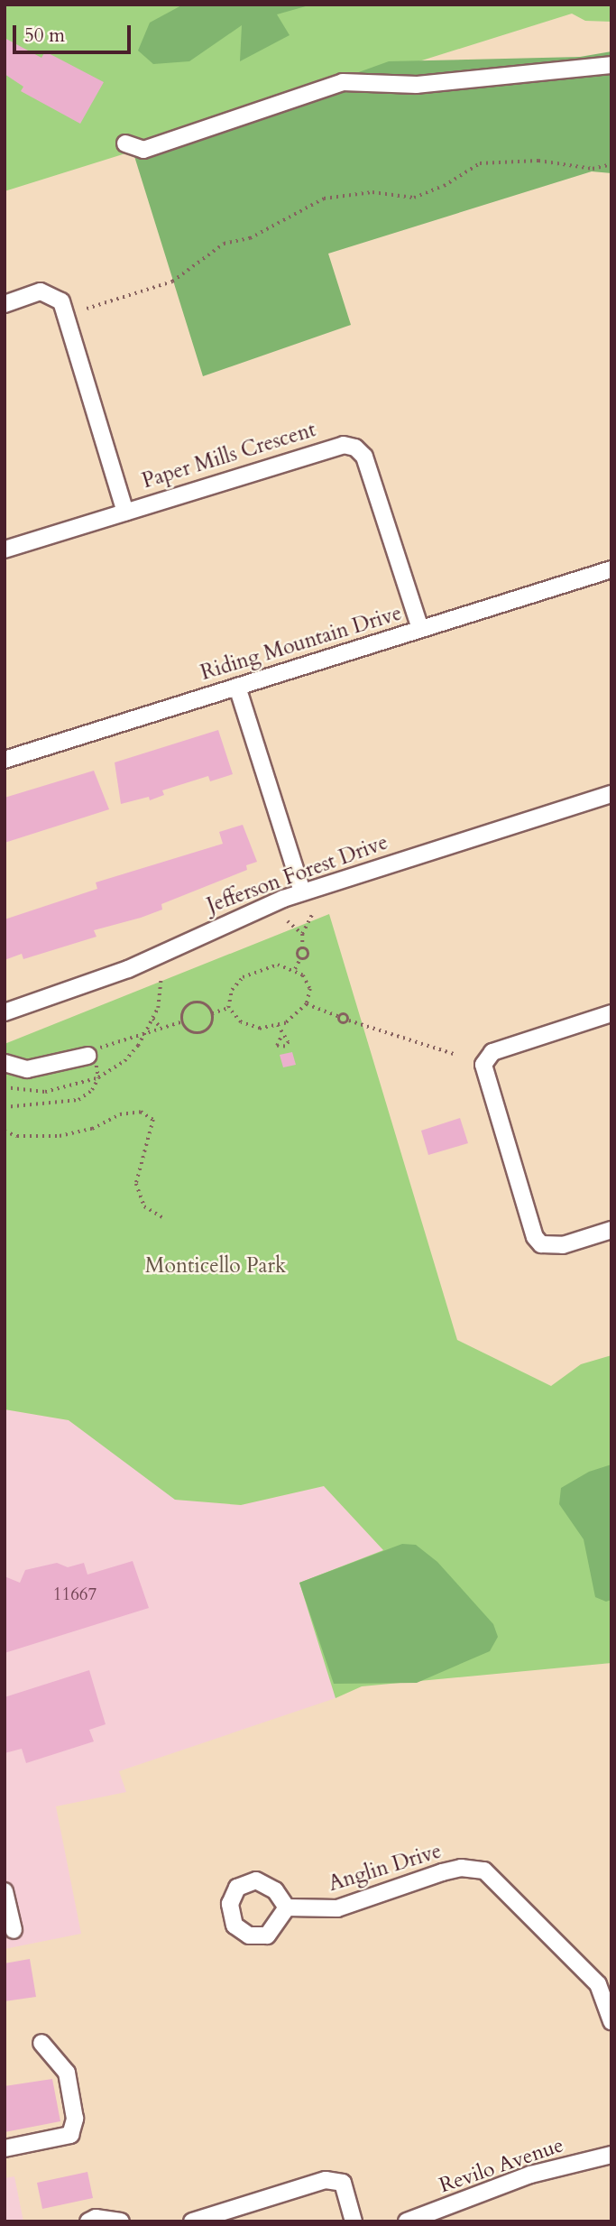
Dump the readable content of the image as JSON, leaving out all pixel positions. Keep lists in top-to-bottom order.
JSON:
{
  "streets": {
    "street": [
      "Paper Mills Crescent",
      "Riding Mountain Drive",
      "Jefferson Forest Drive",
      "Anglin Drive",
      "Revilo Avenue"
    ]
  },
  "crossings": [
    ["Paper Mills Crescent", "Riding Mountain Drive"]
  ],
  "parks": ["Monticello Park"],
  "house_numbers": ["11667"],
  "scale_bar": "50 m"
}
